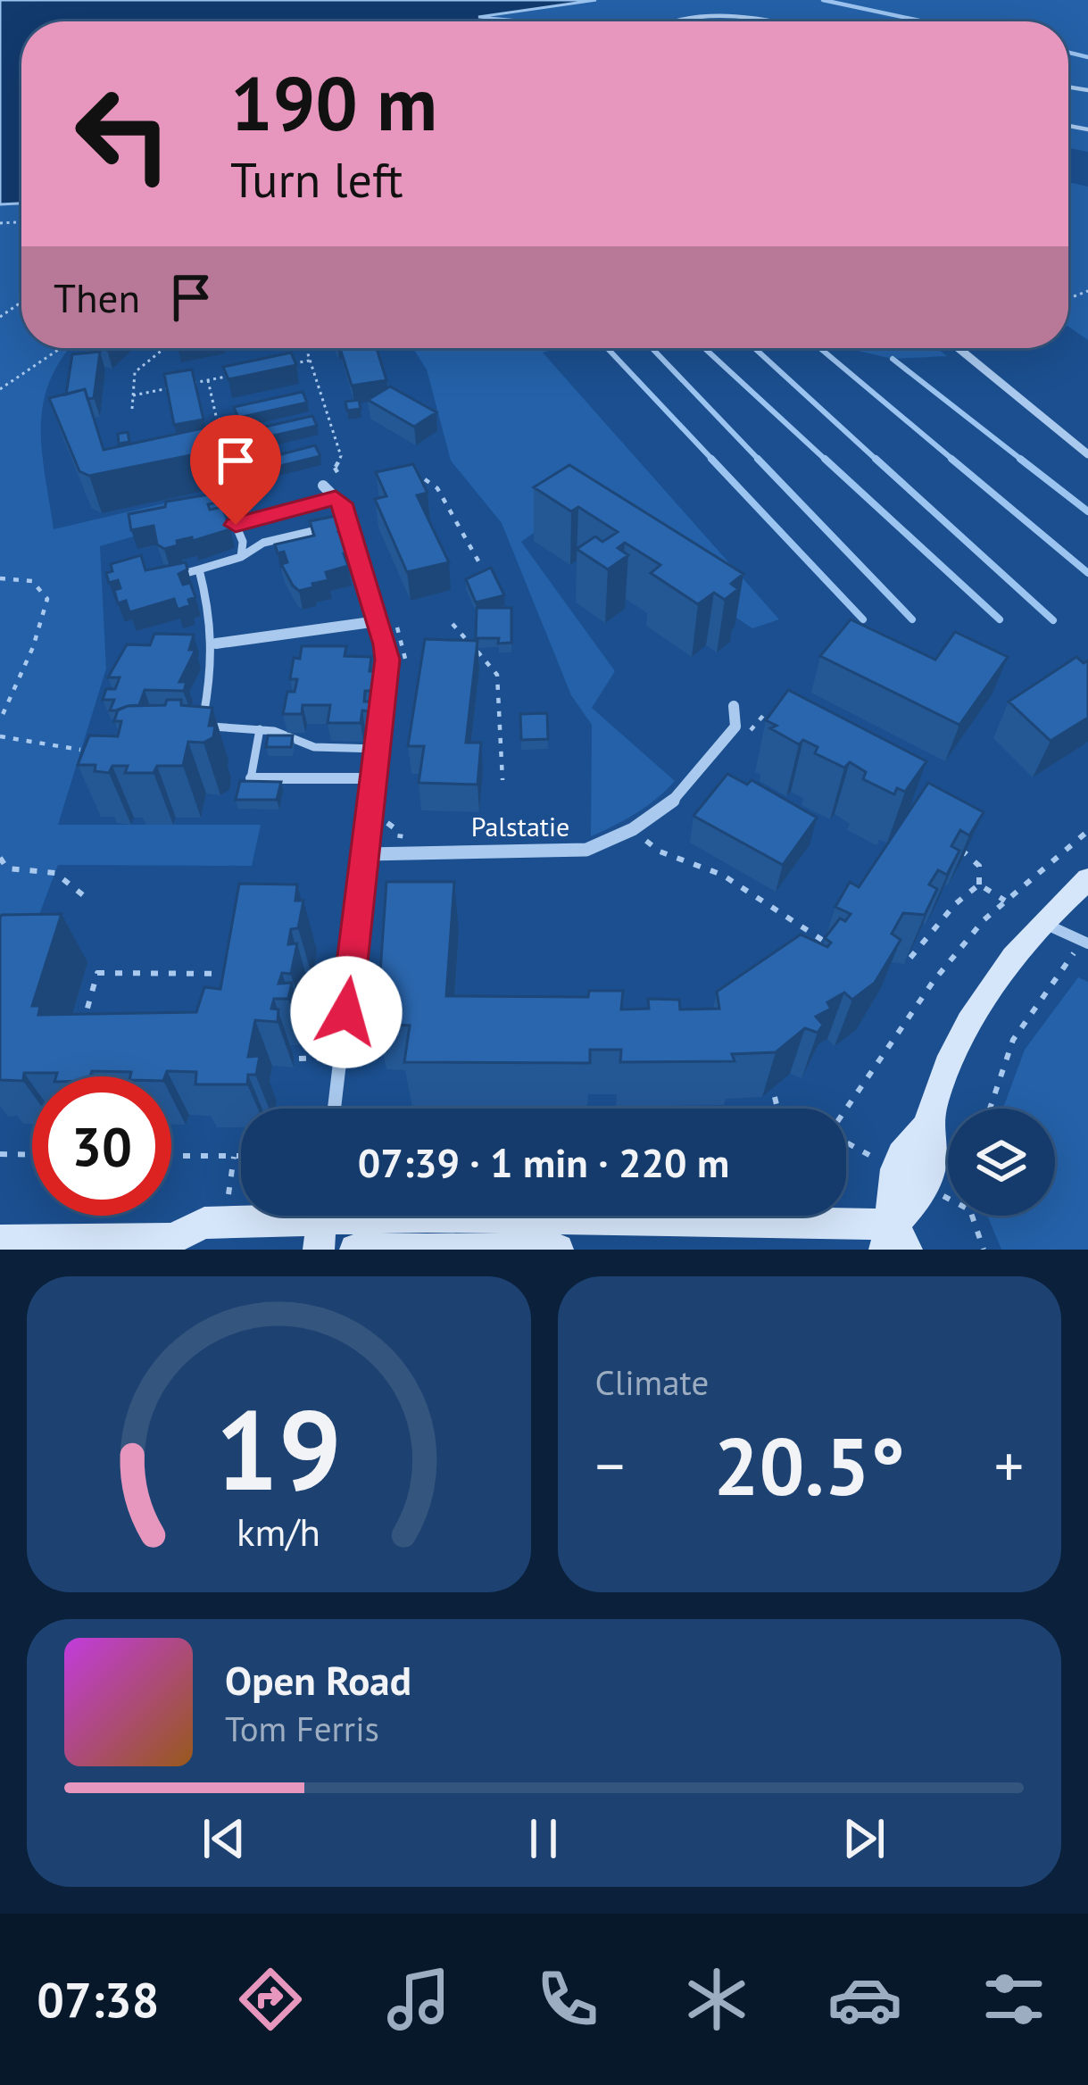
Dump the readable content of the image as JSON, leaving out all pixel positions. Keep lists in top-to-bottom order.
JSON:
{
  "streets": {
    "street": ["Palstatie"]
  },
  "page": {
    "turn": ["190 m", "Turn left"],
    "then": "Then",
    "limit": "30",
    "trip": "07:39 · 1 min · 220 m",
    "tile": "Climate",
    "heat": ["−", "20.5°", "+"],
    "song": ["Open Road", "Tom Ferris"],
    "tabs": "07:38",
    "gauge": ["19", "km/h"]
  }
}
